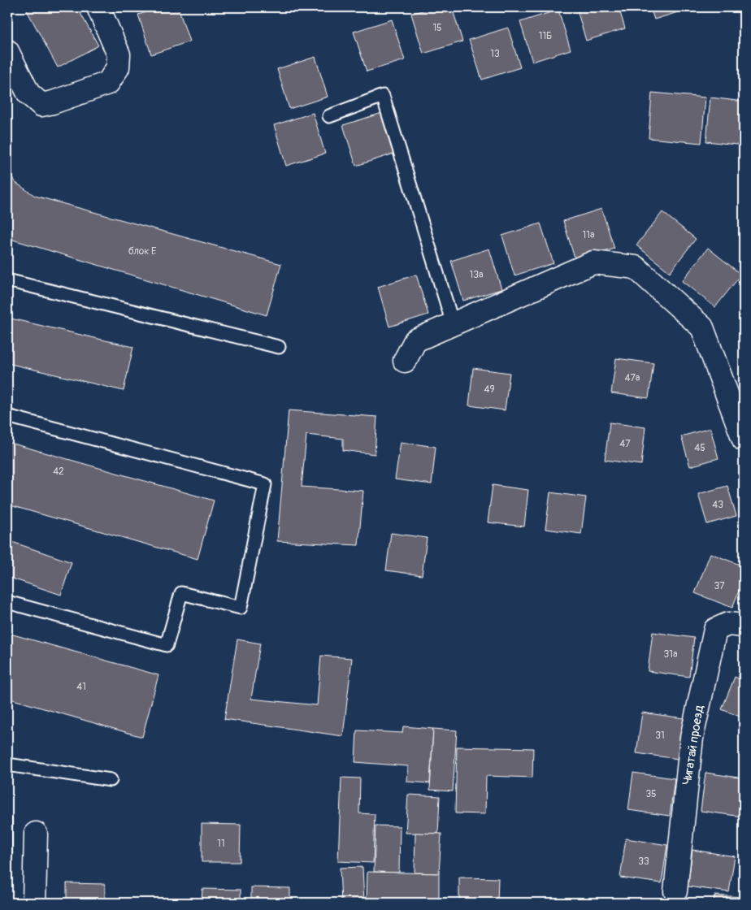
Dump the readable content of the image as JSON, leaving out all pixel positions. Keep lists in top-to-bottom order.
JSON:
{
  "streets": {
    "street": ["Чигатай проезд"]
  },
  "house_numbers": [
    "15",
    "11Б",
    "13",
    "11a",
    "блок Е",
    "13a",
    "47a",
    "49",
    "47",
    "45",
    "42",
    "43",
    "37",
    "31a",
    "41",
    "31",
    "35",
    "11",
    "33"
  ]
}
